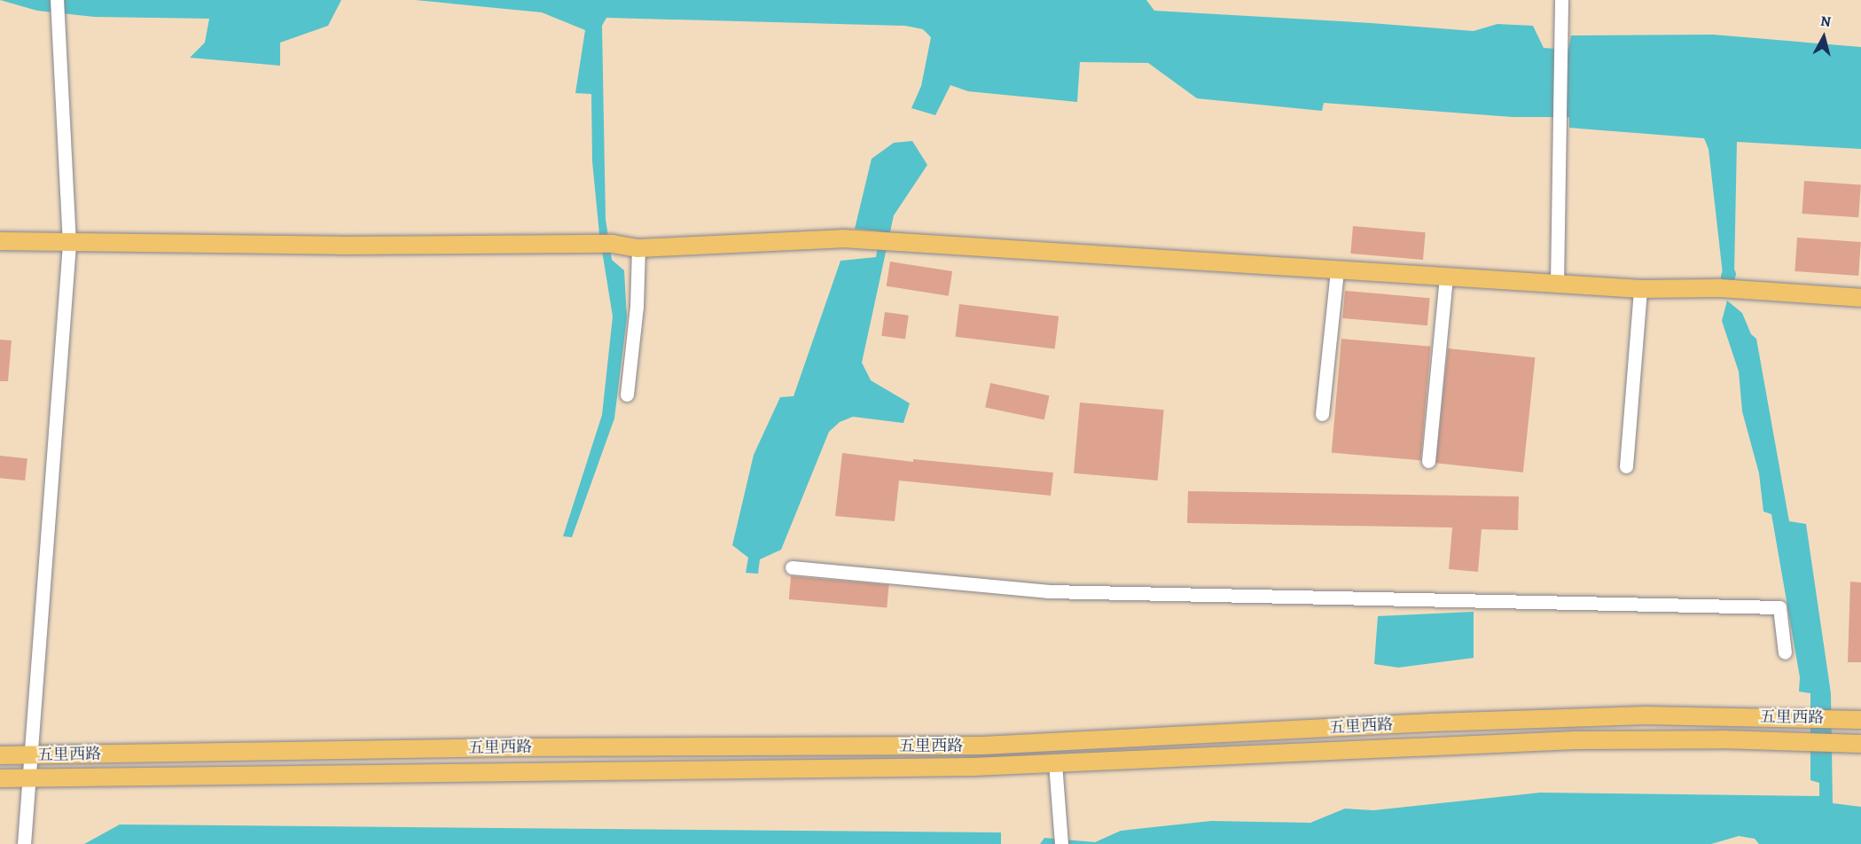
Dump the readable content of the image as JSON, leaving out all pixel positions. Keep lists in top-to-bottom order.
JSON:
{
  "streets": {
    "main road": ["五里西路"]
  },
  "north": "top"
}
